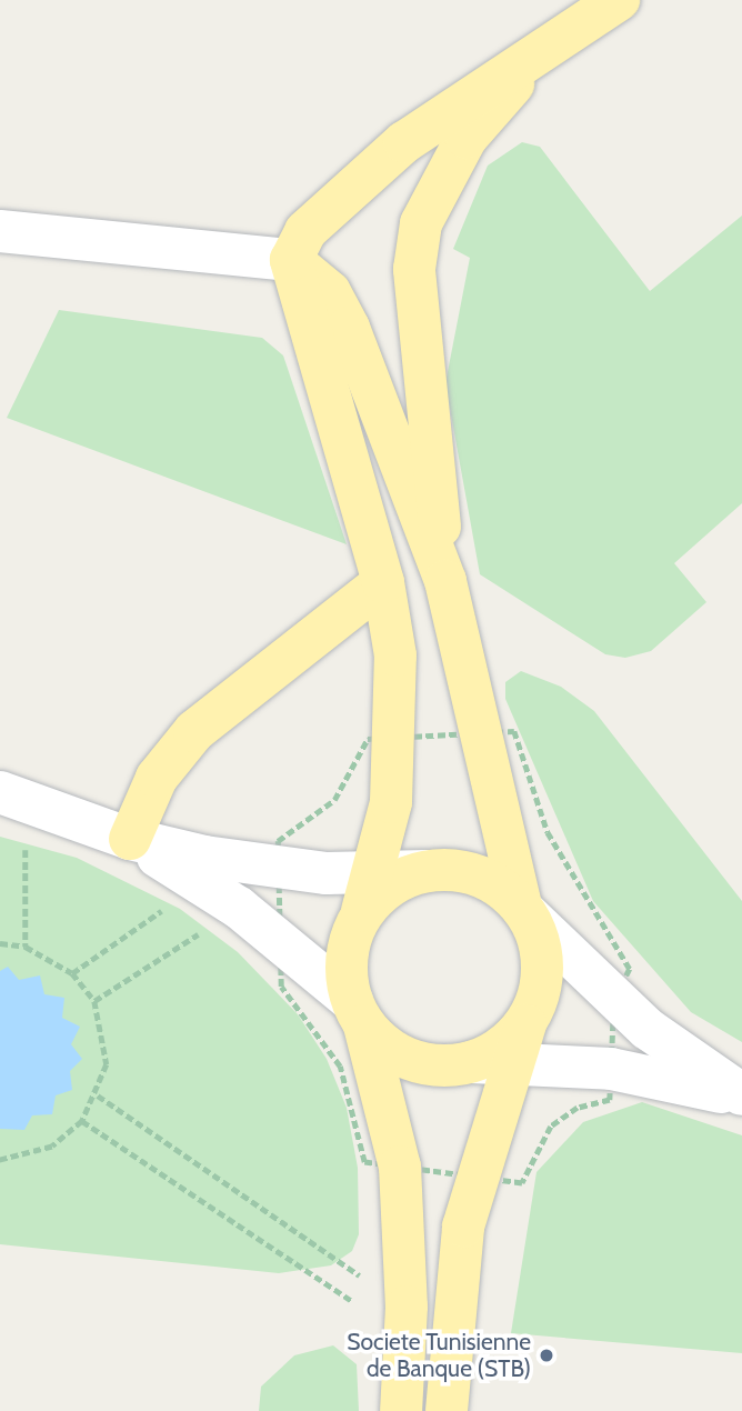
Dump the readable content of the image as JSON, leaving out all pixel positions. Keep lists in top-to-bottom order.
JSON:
{
  "places": ["Societe Tunisienne de Banque (STB)"]
}
